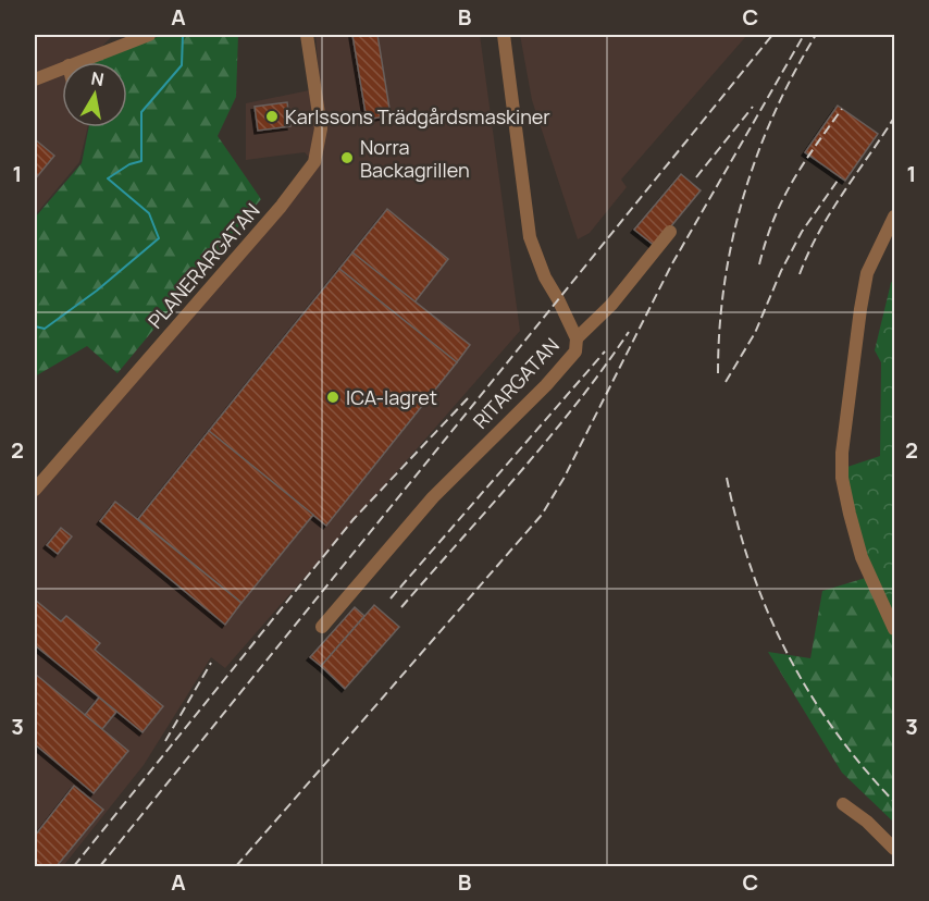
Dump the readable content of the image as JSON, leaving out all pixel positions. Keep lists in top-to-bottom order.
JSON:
{
  "streets": {
    "street": ["PLANERARGATAN", "RITARGATAN"]
  },
  "places": ["Karlssons Trädgårdsmaskiner", "Norra Backagrillen", "ICA-lagret"],
  "north": "top",
  "grid": {
    "columns": ["A", "B", "C"],
    "rows": ["1", "2", "3"]
  }
}
